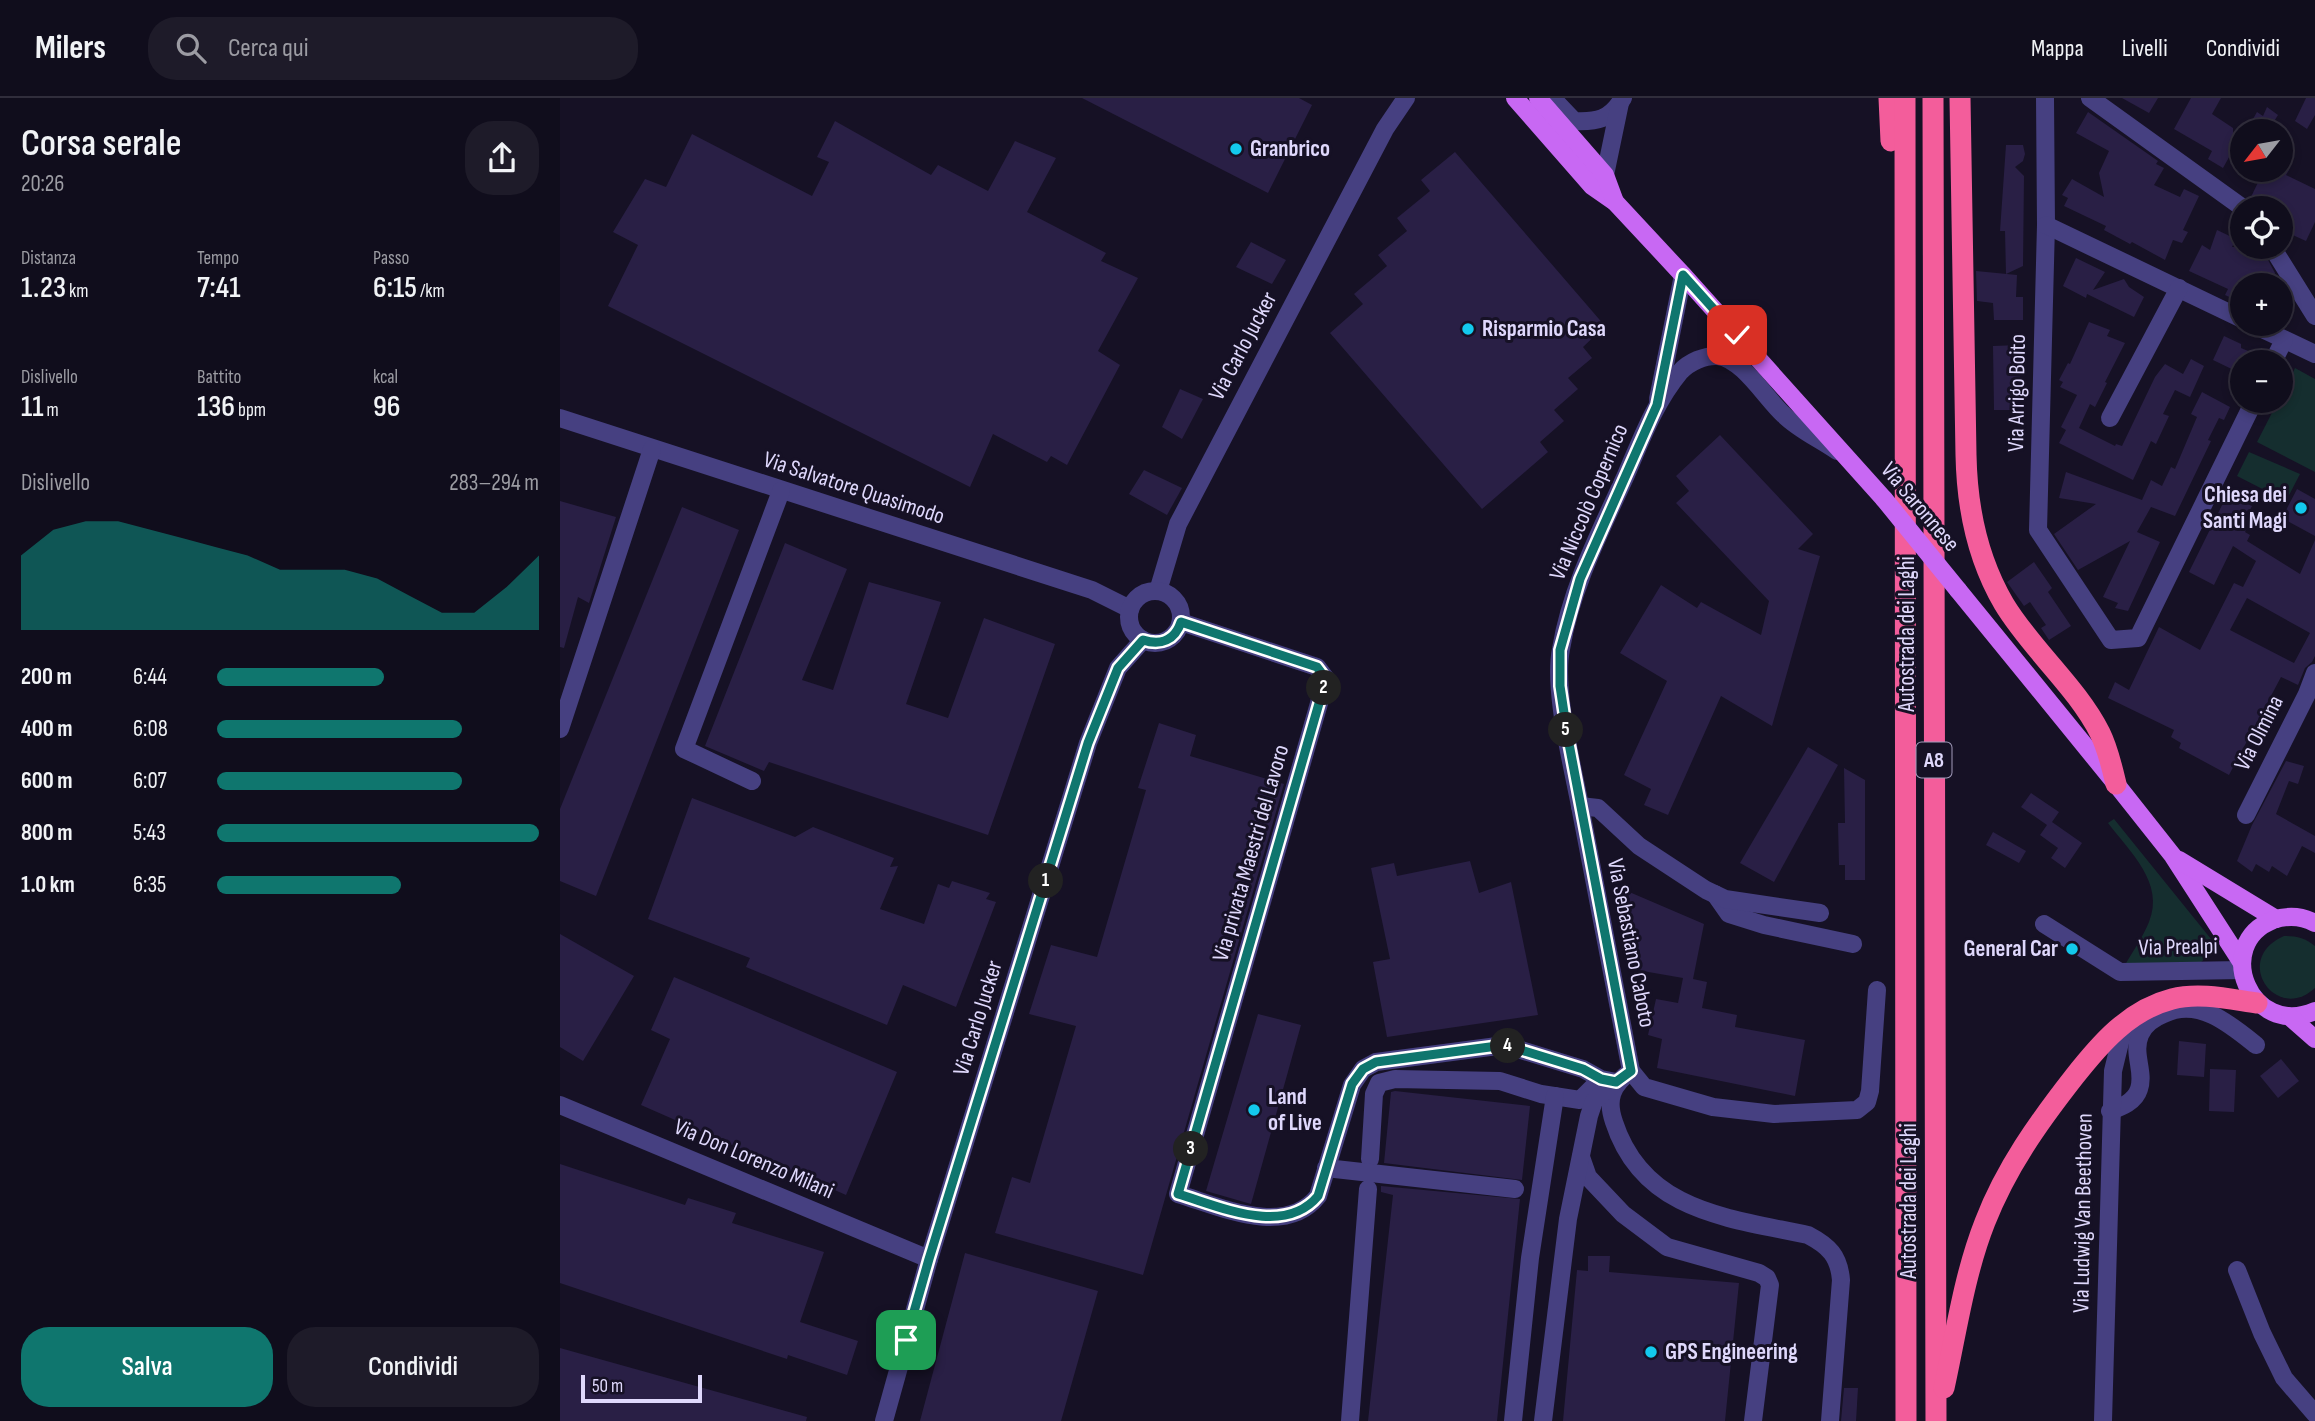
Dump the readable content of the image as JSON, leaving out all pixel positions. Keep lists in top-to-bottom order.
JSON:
{
  "streets": {
    "highway": ["Autostrada dei Laghi", "A8"],
    "main road": ["Via Saronnese"],
    "street": [
      "Via Carlo Jucker",
      "Via Arrigo Boito",
      "Via Salvatore Quasimodo",
      "Via Niccolò Copernico",
      "Via Olmina",
      "Via privata Maestri del Lavoro",
      "Via Sebastiano Caboto",
      "Via Prealpi",
      "Via Don Lorenzo Milani",
      "Via Ludwig Van Beethoven"
    ]
  },
  "crossings": [
    ["Via Carlo Jucker", "Via Salvatore Quasimodo"],
    ["Via Carlo Jucker", "Via privata Maestri del Lavoro"],
    ["Via Carlo Jucker", "Via Don Lorenzo Milani"],
    ["Via Salvatore Quasimodo", "Via privata Maestri del Lavoro"],
    ["Via Niccolò Copernico", "Via Saronnese"],
    ["Via Niccolò Copernico", "Via Sebastiano Caboto"],
    ["Via Saronnese", "Via Prealpi"]
  ],
  "places": [
    "Granbrico",
    "Risparmio Casa",
    "Chiesa dei Santi Magi",
    "General Car",
    "Land of Live",
    "GPS Engineering"
  ],
  "scale_bar": "50 m",
  "north": "bottom left",
  "page": {
    "header": "Milers",
    "search": "Cerca qui",
    "nav": ["Mappa", "Livelli", "Condividi"],
    "heading": ["Corsa serale", "20:26"],
    "map_buttons": ["+", "−"],
    "stats": [
      ["Distanza", "1.23 km"],
      ["Tempo", "7:41"],
      ["Passo", "6:15 /km"],
      ["Dislivello", "11 m"],
      ["Battito", "136 bpm"],
      ["kcal", "96"]
    ],
    "chart": ["Dislivello", "283–294 m"],
    "list": [
      {
        "name": "200 m",
        "note": "6:44"
      },
      {
        "name": "400 m",
        "note": "6:08"
      },
      {
        "name": "600 m",
        "note": "6:07"
      },
      {
        "name": "800 m",
        "note": "5:43"
      },
      {
        "name": "1.0 km",
        "note": "6:35"
      }
    ],
    "pins": [
      "2",
      "5",
      "1",
      "4",
      "3"
    ],
    "buttons": ["Salva", "Condividi"],
    "scale": "50 m"
  }
}
